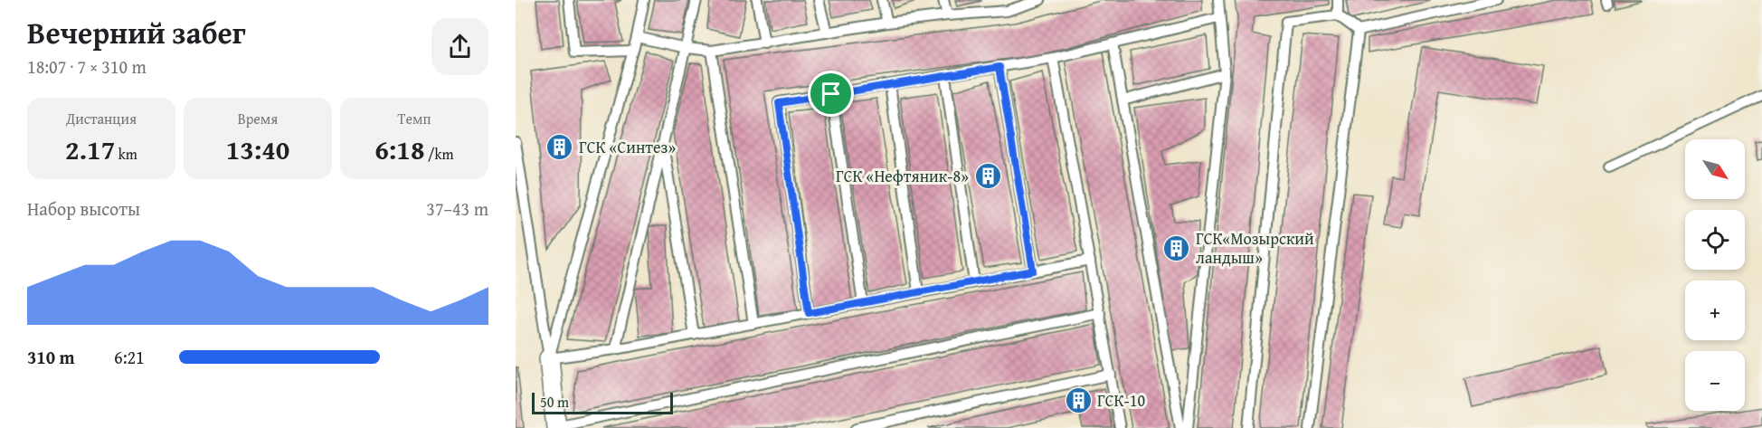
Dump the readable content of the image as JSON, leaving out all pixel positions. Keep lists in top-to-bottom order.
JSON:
{
  "places": {
    "building": [
      "ГСК «Синтез»",
      "ГСК «Нефтяник-8»",
      "ГСК«Мозырский ландыш»",
      "ГСК-10"
    ]
  },
  "scale_bar": "50 m",
  "north": "bottom right",
  "page": {
    "heading": ["Вечерний забег", "18:07 · 7 × 310 m"],
    "stats": [
      ["Дистанция", "2.17 km"],
      ["Время", "13:40"],
      ["Темп", "6:18 /km"]
    ],
    "map_buttons": ["+", "−"],
    "chart": ["Набор высоты", "37–43 m"],
    "list": [
      {
        "name": "310 m",
        "note": "6:21"
      }
    ],
    "scale": "50 m"
  }
}
